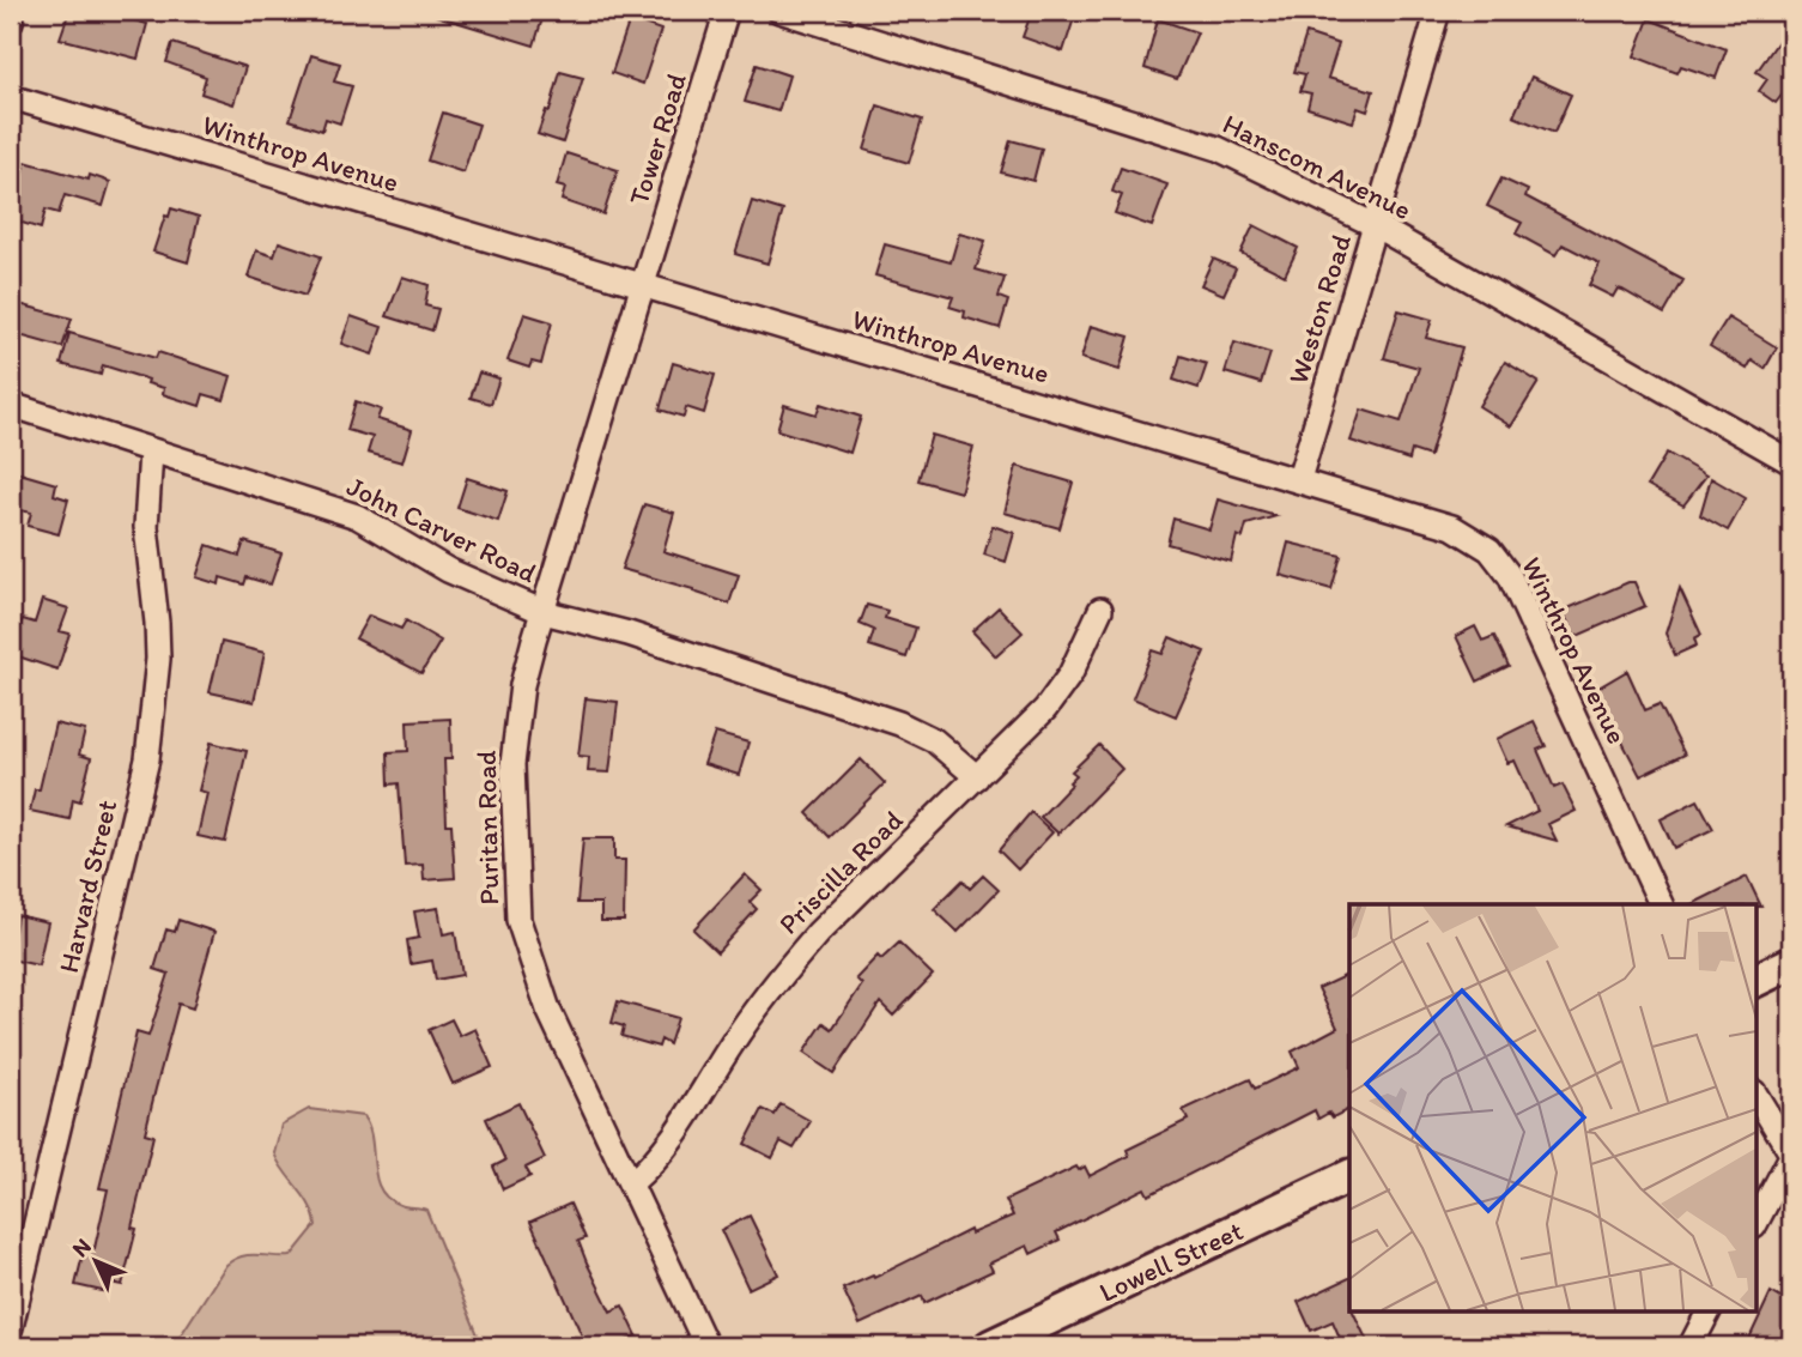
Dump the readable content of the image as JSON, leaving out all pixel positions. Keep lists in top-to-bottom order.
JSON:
{
  "streets": {
    "main road": ["Lowell Street"],
    "street": [
      "Tower Road",
      "Winthrop Avenue",
      "Hanscom Avenue",
      "Weston Road",
      "John Carver Road",
      "Puritan Road",
      "Priscilla Road",
      "Harvard Street"
    ]
  },
  "crossings": [
    ["Tower Road", "Winthrop Avenue"],
    ["Tower Road", "Puritan Road"],
    ["Winthrop Avenue", "Weston Road"],
    ["Winthrop Avenue", "Puritan Road"],
    ["Hanscom Avenue", "Weston Road"],
    ["John Carver Road", "Puritan Road"],
    ["John Carver Road", "Priscilla Road"],
    ["John Carver Road", "Harvard Street"],
    ["Puritan Road", "Priscilla Road"]
  ],
  "north": "top left"
}
